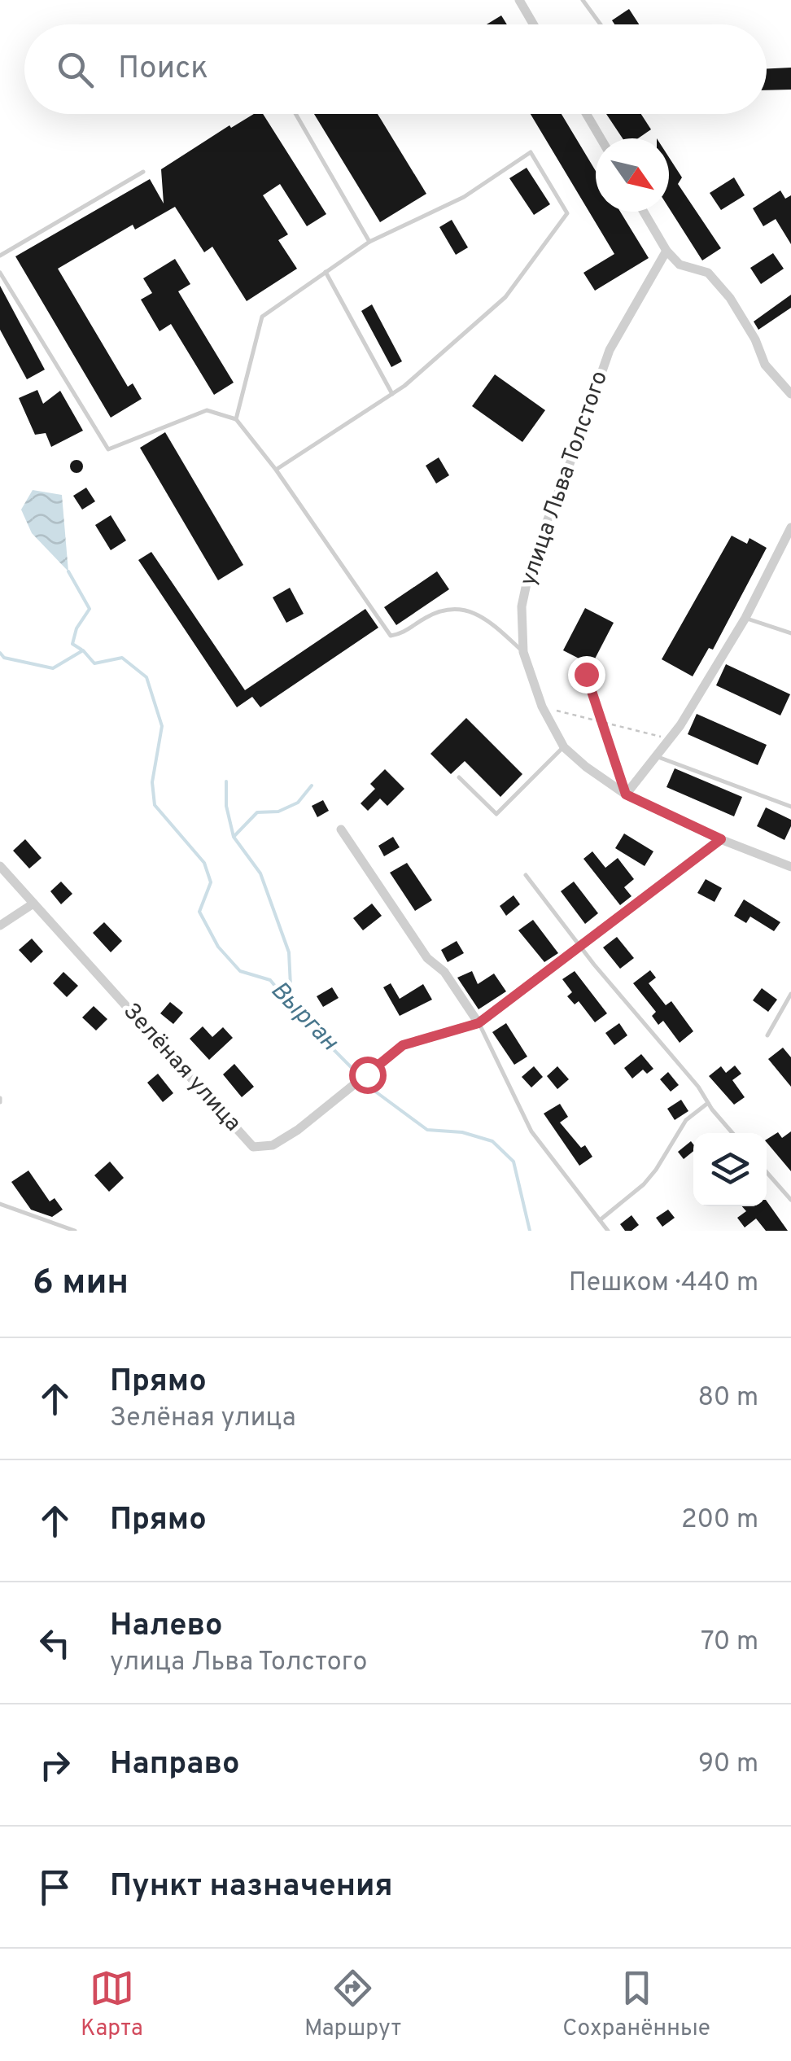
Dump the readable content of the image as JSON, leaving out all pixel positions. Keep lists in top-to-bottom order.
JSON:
{
  "streets": {
    "street": ["улица Льва Толстого", "Зелёная улица"]
  },
  "water": ["Вырган"],
  "north": "bottom right",
  "page": {
    "search": "Поиск",
    "heading": ["6 мин", "Пешком · 440 m"],
    "list": [
      ["Прямо", "Зелёная улица", "80 m"],
      ["Прямо", "200 m"],
      ["Налево", "улица Льва Толстого", "70 m"],
      ["Направо", "90 m"],
      "Пункт назначения"
    ],
    "nav": ["Карта", "Маршрут", "Сохранённые"]
  }
}
